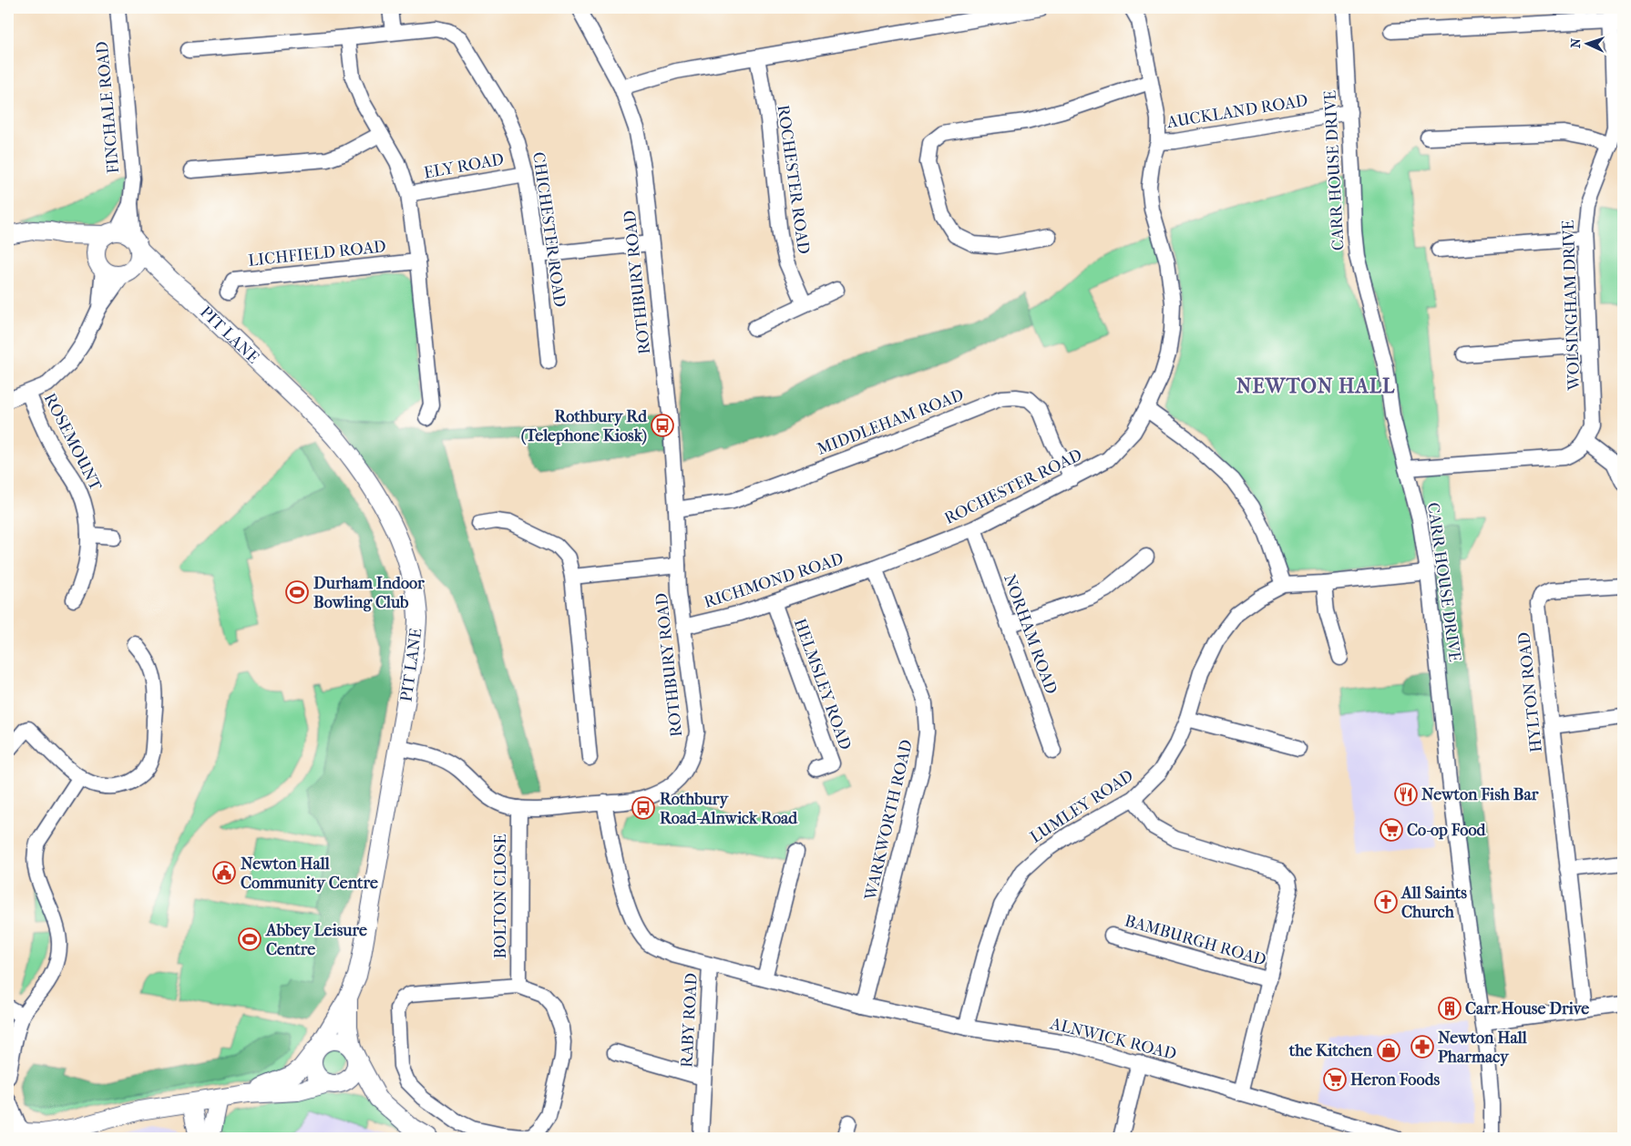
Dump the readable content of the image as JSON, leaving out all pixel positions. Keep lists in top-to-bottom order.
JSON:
{
  "streets": {
    "street": [
      "FINCHALE ROAD",
      "AUCKLAND ROAD",
      "ELY ROAD",
      "CARR HOUSE DRIVE",
      "ROCHESTER ROAD",
      "CHICHESTER ROAD",
      "LICHFIELD ROAD",
      "ROTHBURY ROAD",
      "WOLSINGHAM DRIVE",
      "PIT LANE",
      "MIDDLEHAM ROAD",
      "ROSEMOUNT",
      "RICHMOND ROAD",
      "NORHAM ROAD",
      "HELMSLEY ROAD",
      "HYLTON ROAD",
      "LUMLEY ROAD",
      "WARKWORTH ROAD",
      "BOLTON CLOSE",
      "BAMBURGH ROAD",
      "RABY ROAD",
      "ALNWICK ROAD"
    ]
  },
  "crossings": [
    ["FINCHALE ROAD", "PIT LANE"],
    ["FINCHALE ROAD", "ROSEMOUNT"],
    ["AUCKLAND ROAD", "CARR HOUSE DRIVE"],
    ["ELY ROAD", "CHICHESTER ROAD"],
    ["CARR HOUSE DRIVE", "LUMLEY ROAD"],
    ["ROCHESTER ROAD", "MIDDLEHAM ROAD"],
    ["ROCHESTER ROAD", "RICHMOND ROAD"],
    ["ROCHESTER ROAD", "NORHAM ROAD"],
    ["ROCHESTER ROAD", "WARKWORTH ROAD"],
    ["ROTHBURY ROAD", "PIT LANE"],
    ["ROTHBURY ROAD", "MIDDLEHAM ROAD"],
    ["ROTHBURY ROAD", "RICHMOND ROAD"],
    ["ROTHBURY ROAD", "BOLTON CLOSE"],
    ["ROTHBURY ROAD", "ALNWICK ROAD"],
    ["PIT LANE", "ROSEMOUNT"],
    ["RICHMOND ROAD", "HELMSLEY ROAD"],
    ["RICHMOND ROAD", "WARKWORTH ROAD"],
    ["LUMLEY ROAD", "BAMBURGH ROAD"],
    ["LUMLEY ROAD", "ALNWICK ROAD"],
    ["WARKWORTH ROAD", "ALNWICK ROAD"],
    ["BAMBURGH ROAD", "ALNWICK ROAD"],
    ["RABY ROAD", "ALNWICK ROAD"]
  ],
  "districts": ["NEWTON HALL"],
  "places": {
    "bus stop": ["Rothbury Rd (Telephone Kiosk)", "Rothbury Road-Alnwick Road"],
    "sports": ["Durham Indoor Bowling Club", "Abbey Leisure Centre"],
    "restaurant": ["Newton Fish Bar"],
    "supermarket": ["Co-op Food", "Heron Foods"],
    "public building": ["Newton Hall Community Centre"],
    "church": ["All Saints Church"],
    "building": ["Carr House Drive"],
    "pharmacy": ["Newton Hall Pharmacy"],
    "shop": ["the Kitchen"]
  },
  "north": "left"
}
